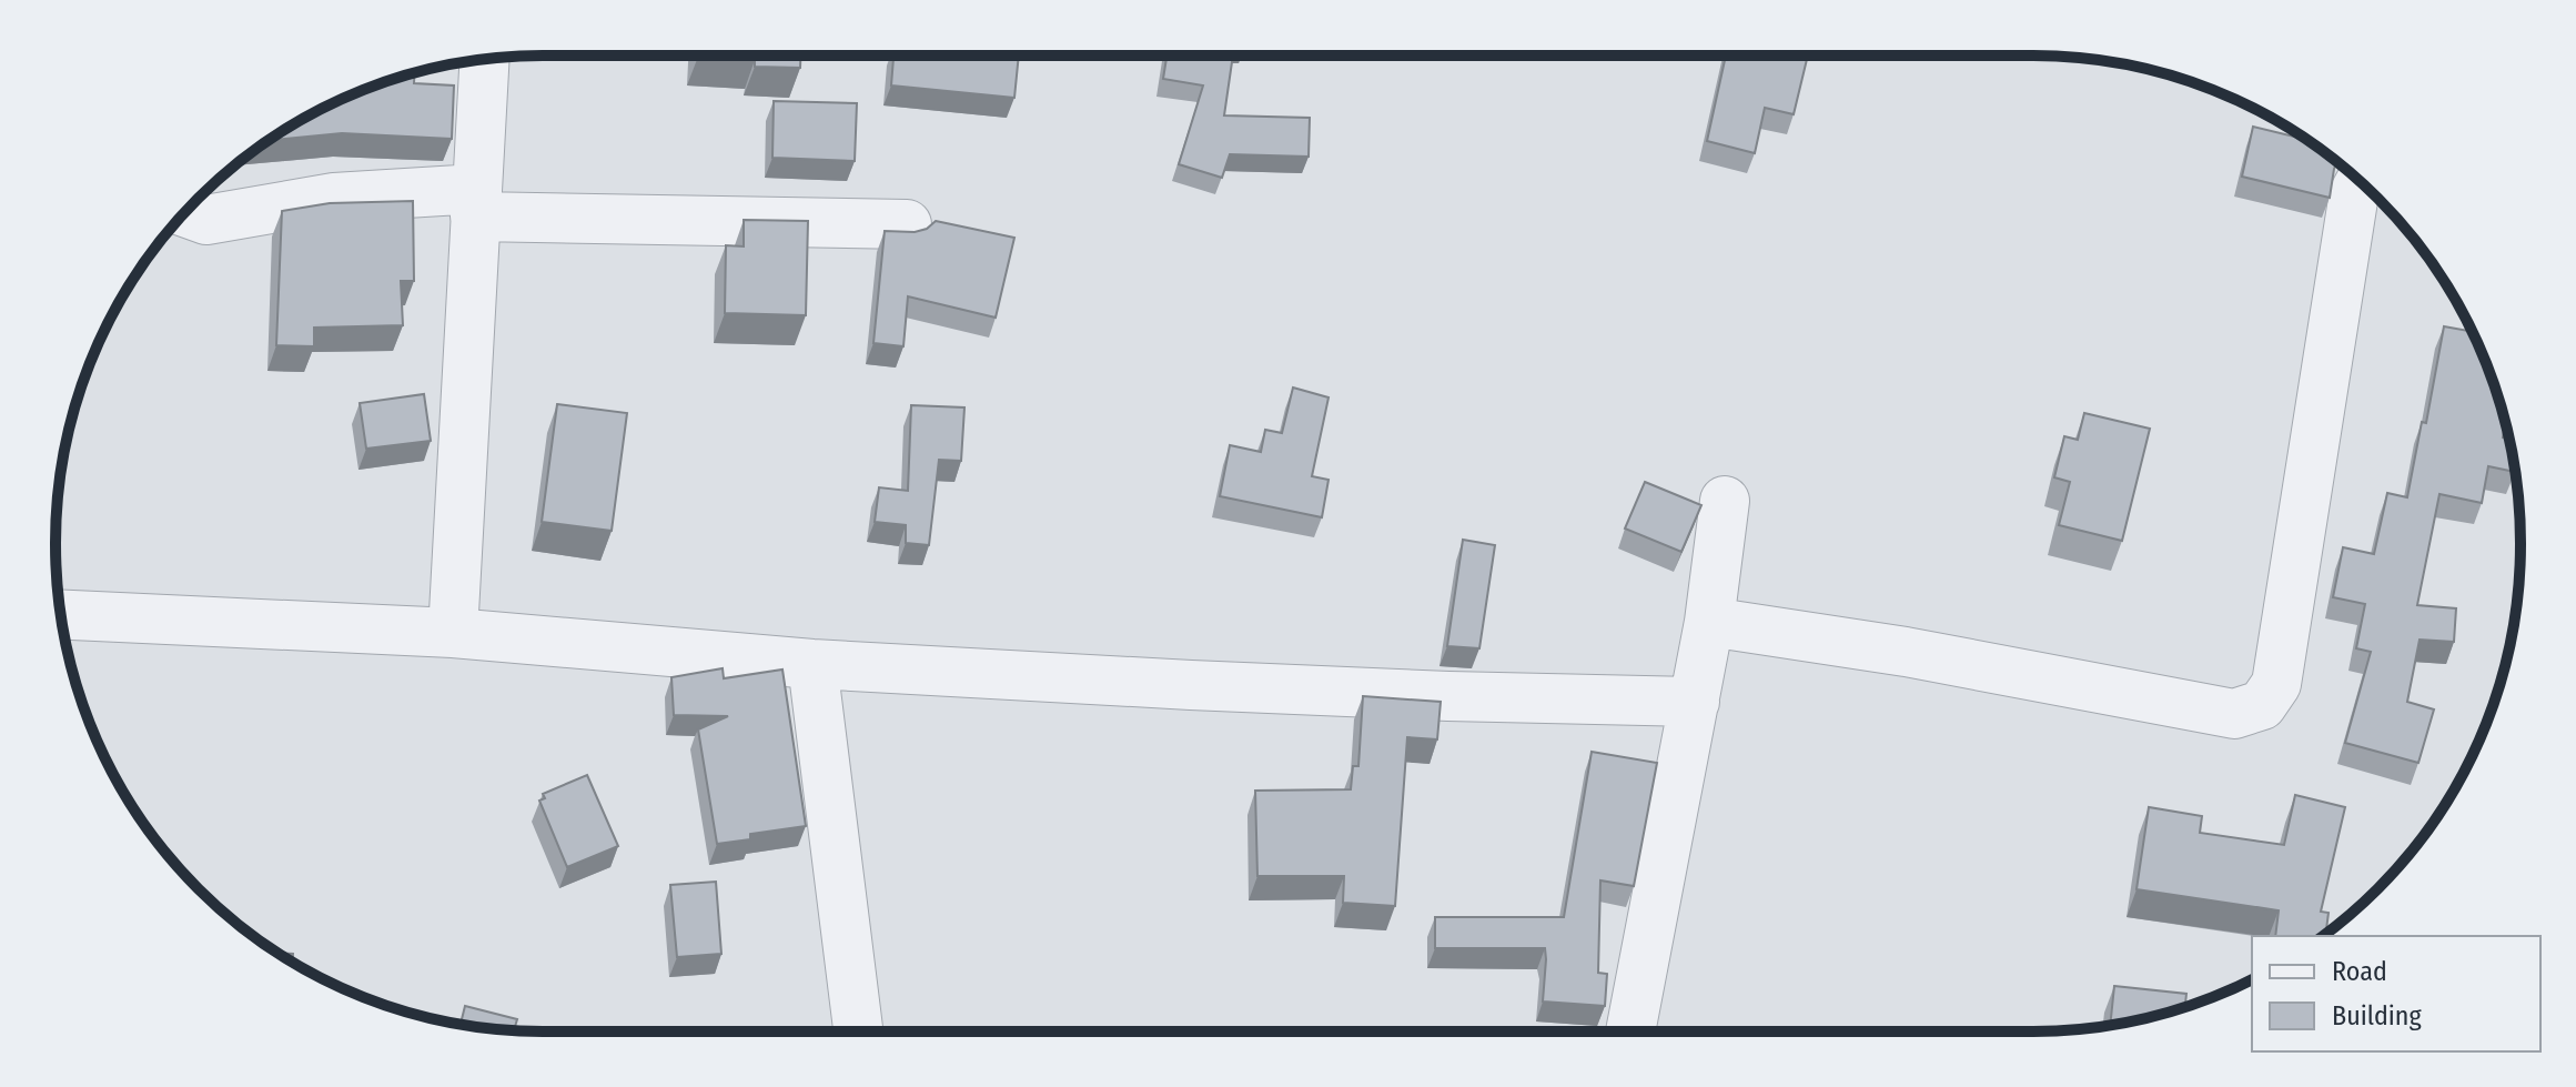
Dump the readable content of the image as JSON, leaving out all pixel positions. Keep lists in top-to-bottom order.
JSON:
{
  "legend": ["Road", "Building"]
}
